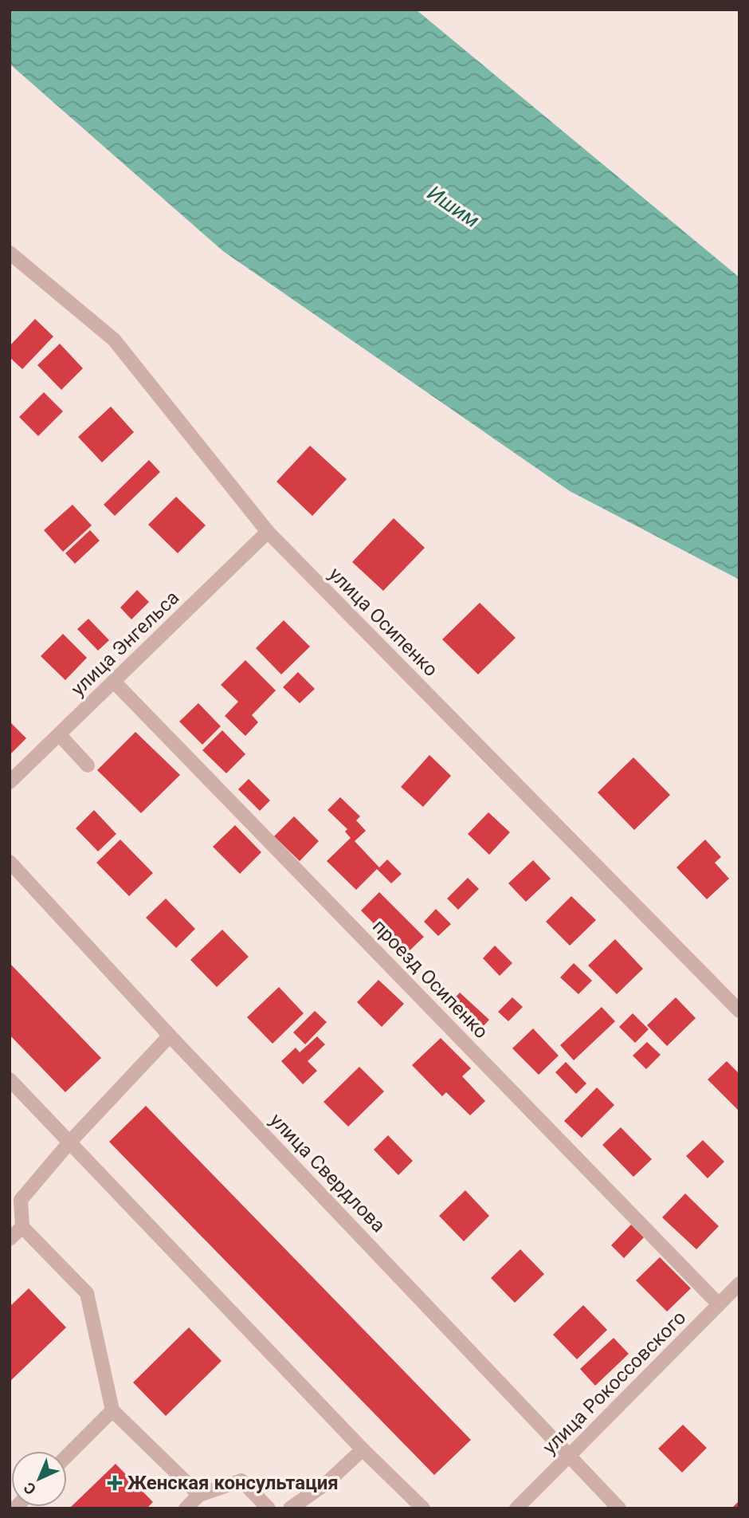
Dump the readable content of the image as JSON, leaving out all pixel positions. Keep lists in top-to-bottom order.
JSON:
{
  "streets": {
    "street": [
      "улица Осипенко",
      "улица Энгельса",
      "проезд Осипенко",
      "улица Свердлова",
      "улица Рокоссовского"
    ]
  },
  "crossings": [
    ["улица Осипенко", "улица Энгельса"],
    ["улица Энгельса", "проезд Осипенко"],
    ["проезд Осипенко", "улица Рокоссовского"],
    ["улица Свердлова", "улица Рокоссовского"]
  ],
  "water": ["Ишим"],
  "places": {
    "health": ["Женская консультация"]
  },
  "north": "bottom left"
}
